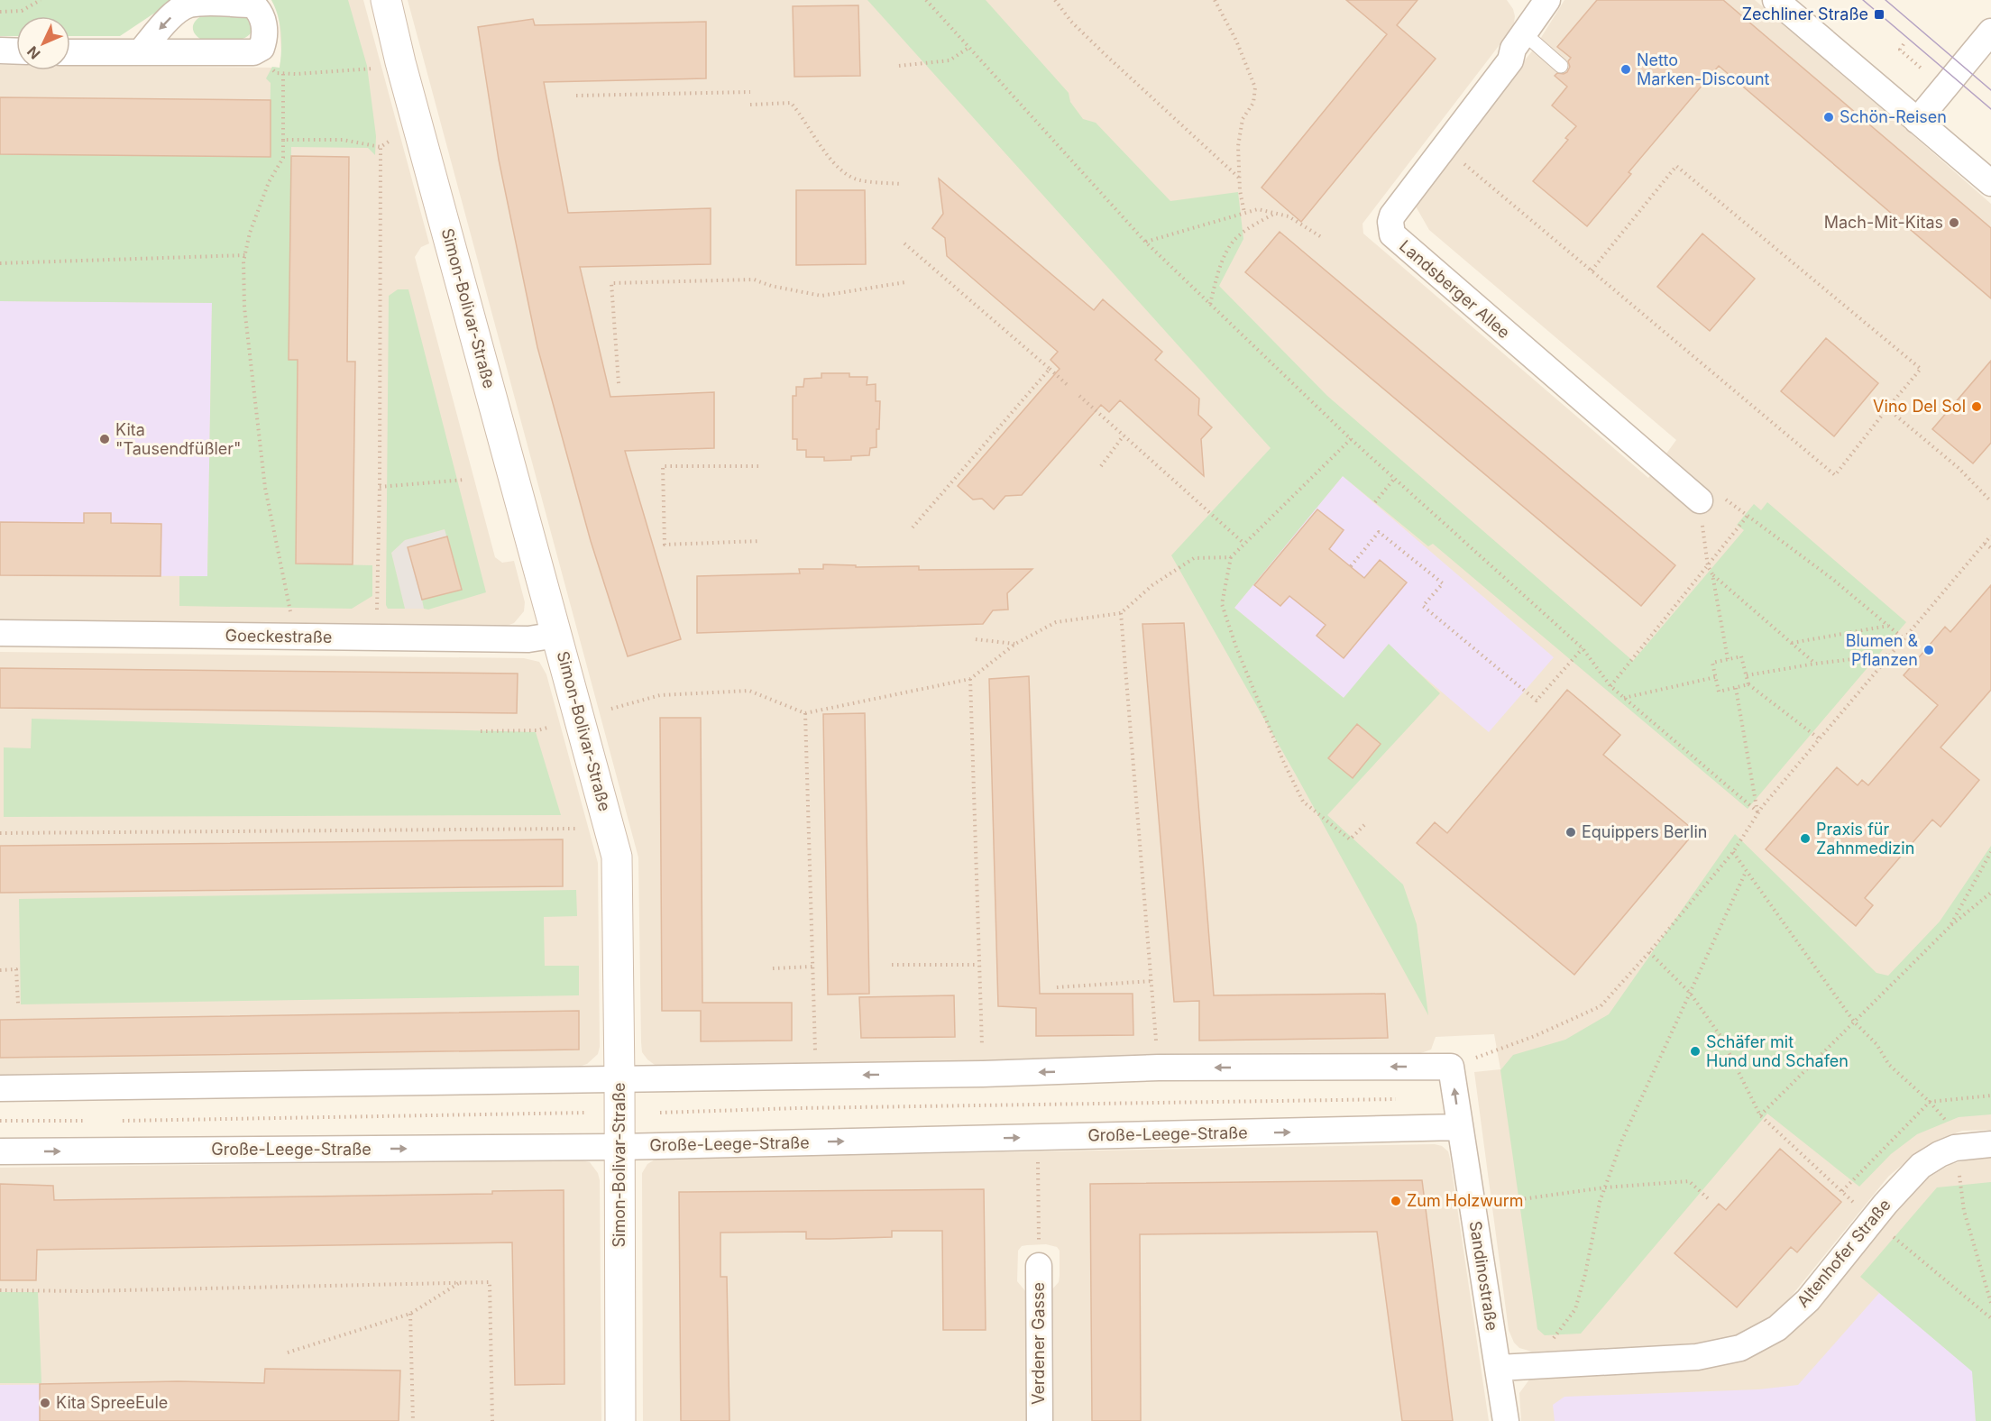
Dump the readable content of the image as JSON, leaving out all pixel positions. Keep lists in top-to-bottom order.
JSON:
{
  "streets": {
    "street": [
      "Landsberger Allee",
      "Simon-Bolivar-Straße",
      "Goeckestraße",
      "Große-Leege-Straße",
      "Altenhofer Straße",
      "Sandinostraße",
      "Verdener Gasse"
    ]
  },
  "crossings": [
    ["Simon-Bolivar-Straße", "Goeckestraße"],
    ["Simon-Bolivar-Straße", "Große-Leege-Straße"],
    ["Große-Leege-Straße", "Sandinostraße"],
    ["Altenhofer Straße", "Sandinostraße"]
  ],
  "places": {
    "transit": ["Zechliner Straße"],
    "other": [
      "Netto Marken-Discount",
      "Schön-Reisen",
      "Mach-Mit-Kitas",
      "Vino Del Sol",
      "Kita \"Tausendfüßler\"",
      "Blumen & Pflanzen",
      "Equippers Berlin",
      "Praxis für Zahnmedizin",
      "Schäfer mit Hund und Schafen",
      "Zum Holzwurm",
      "Kita SpreeEule"
    ]
  },
  "north": "bottom left"
}
